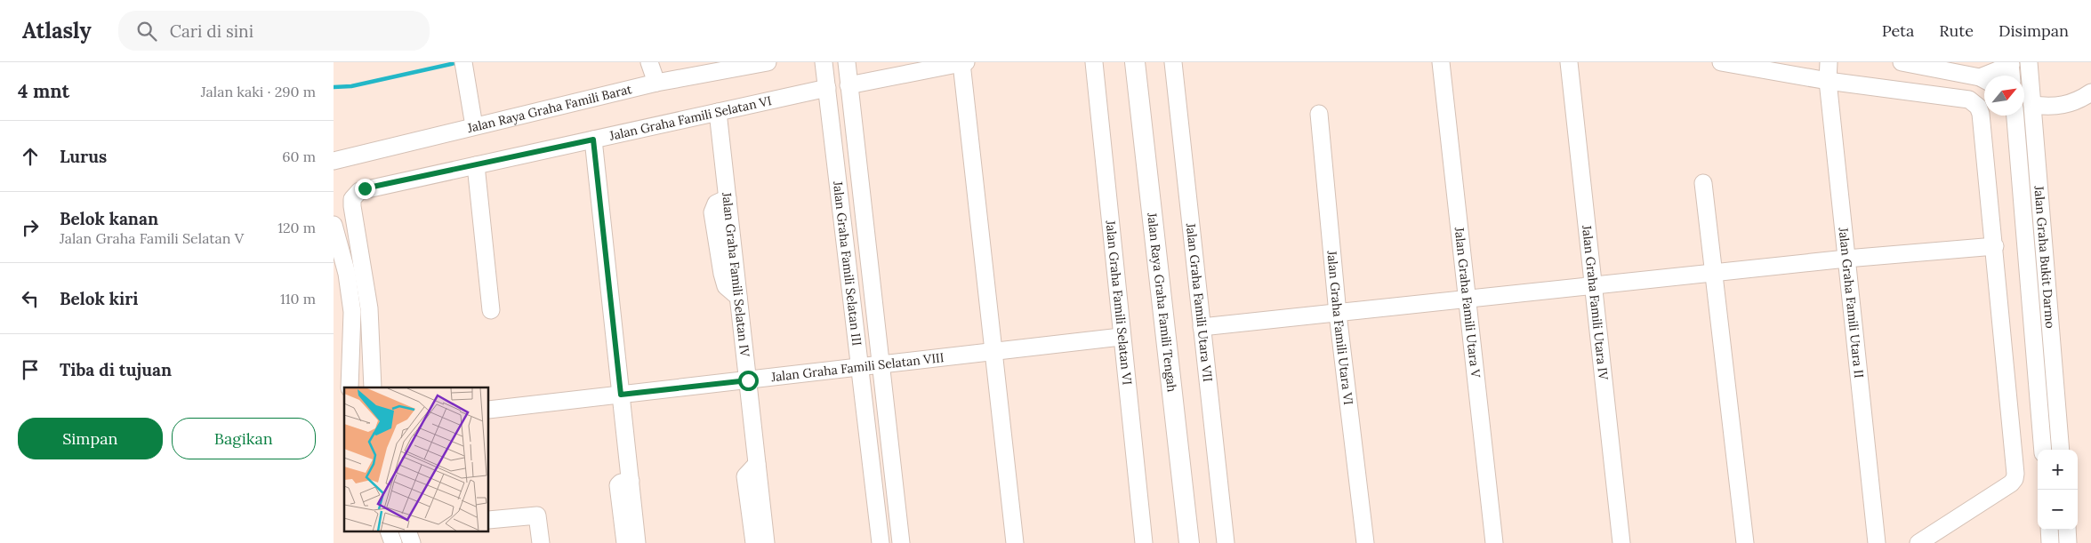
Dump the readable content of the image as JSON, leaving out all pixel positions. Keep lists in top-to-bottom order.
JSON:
{
  "streets": {
    "street": [
      "Jalan Raya Graha Famili Barat",
      "Jalan Graha Famili Selatan VI",
      "Jalan Graha Bukit Darmo",
      "Jalan Graha Famili Selatan III",
      "Jalan Graha Famili Selatan IV",
      "Jalan Raya Graha Famili Tengah",
      "Jalan Graha Famili Utara VII",
      "Jalan Graha Famili Utara V",
      "Jalan Graha Famili Utara IV",
      "Jalan Graha Famili Utara II",
      "Jalan Graha Famili Utara VI",
      "Jalan Graha Famili Selatan VIII"
    ]
  },
  "crossings": [
    ["Jalan Graha Famili Selatan VI", "Jalan Graha Famili Selatan III"],
    ["Jalan Graha Famili Selatan VI", "Jalan Graha Famili Selatan IV"],
    ["Jalan Graha Famili Selatan VI", "Jalan Graha Famili Selatan VIII"],
    ["Jalan Graha Famili Selatan III", "Jalan Graha Famili Selatan VIII"],
    ["Jalan Graha Famili Selatan IV", "Jalan Graha Famili Selatan VIII"]
  ],
  "north": "top right",
  "page": {
    "header": "Atlasly",
    "search": "Cari di sini",
    "nav": ["Peta", "Rute", "Disimpan"],
    "heading": ["4 mnt", "Jalan kaki · 290 m"],
    "list": [
      ["Lurus", "60 m"],
      ["Belok kanan", "Jalan Graha Famili Selatan V", "120 m"],
      ["Belok kiri", "110 m"],
      "Tiba di tujuan"
    ],
    "buttons": ["Simpan", "Bagikan"],
    "map_buttons": ["+", "−"]
  }
}
